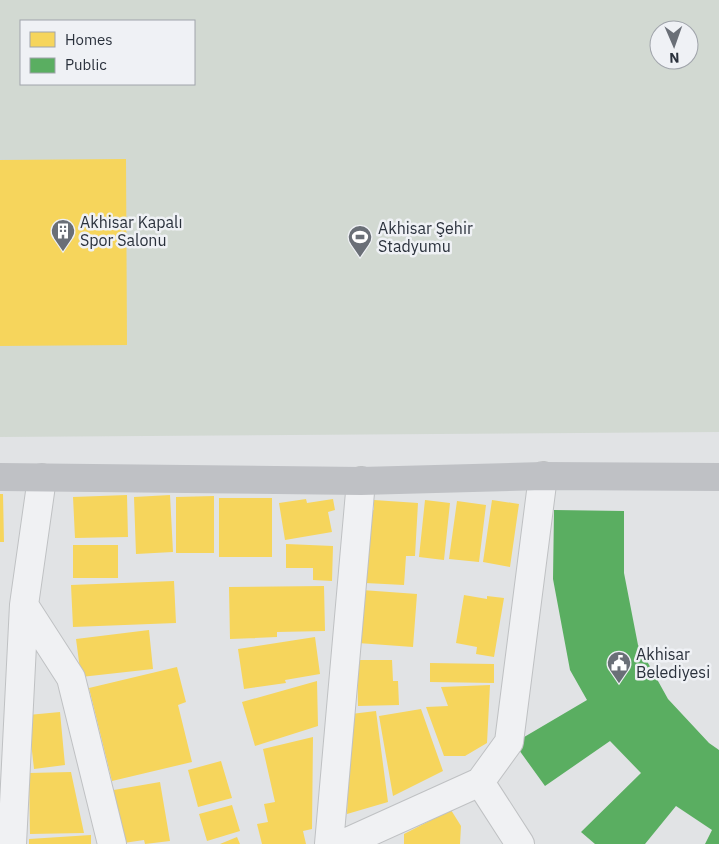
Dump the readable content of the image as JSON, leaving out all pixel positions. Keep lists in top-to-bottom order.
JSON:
{
  "places": {
    "building": ["Akhisar Kapalı Spor Salonu"],
    "sports": ["Akhisar Şehir Stadyumu"],
    "public building": ["Akhisar Belediyesi"]
  },
  "legend": ["Homes", "Public"],
  "north": "bottom"
}
